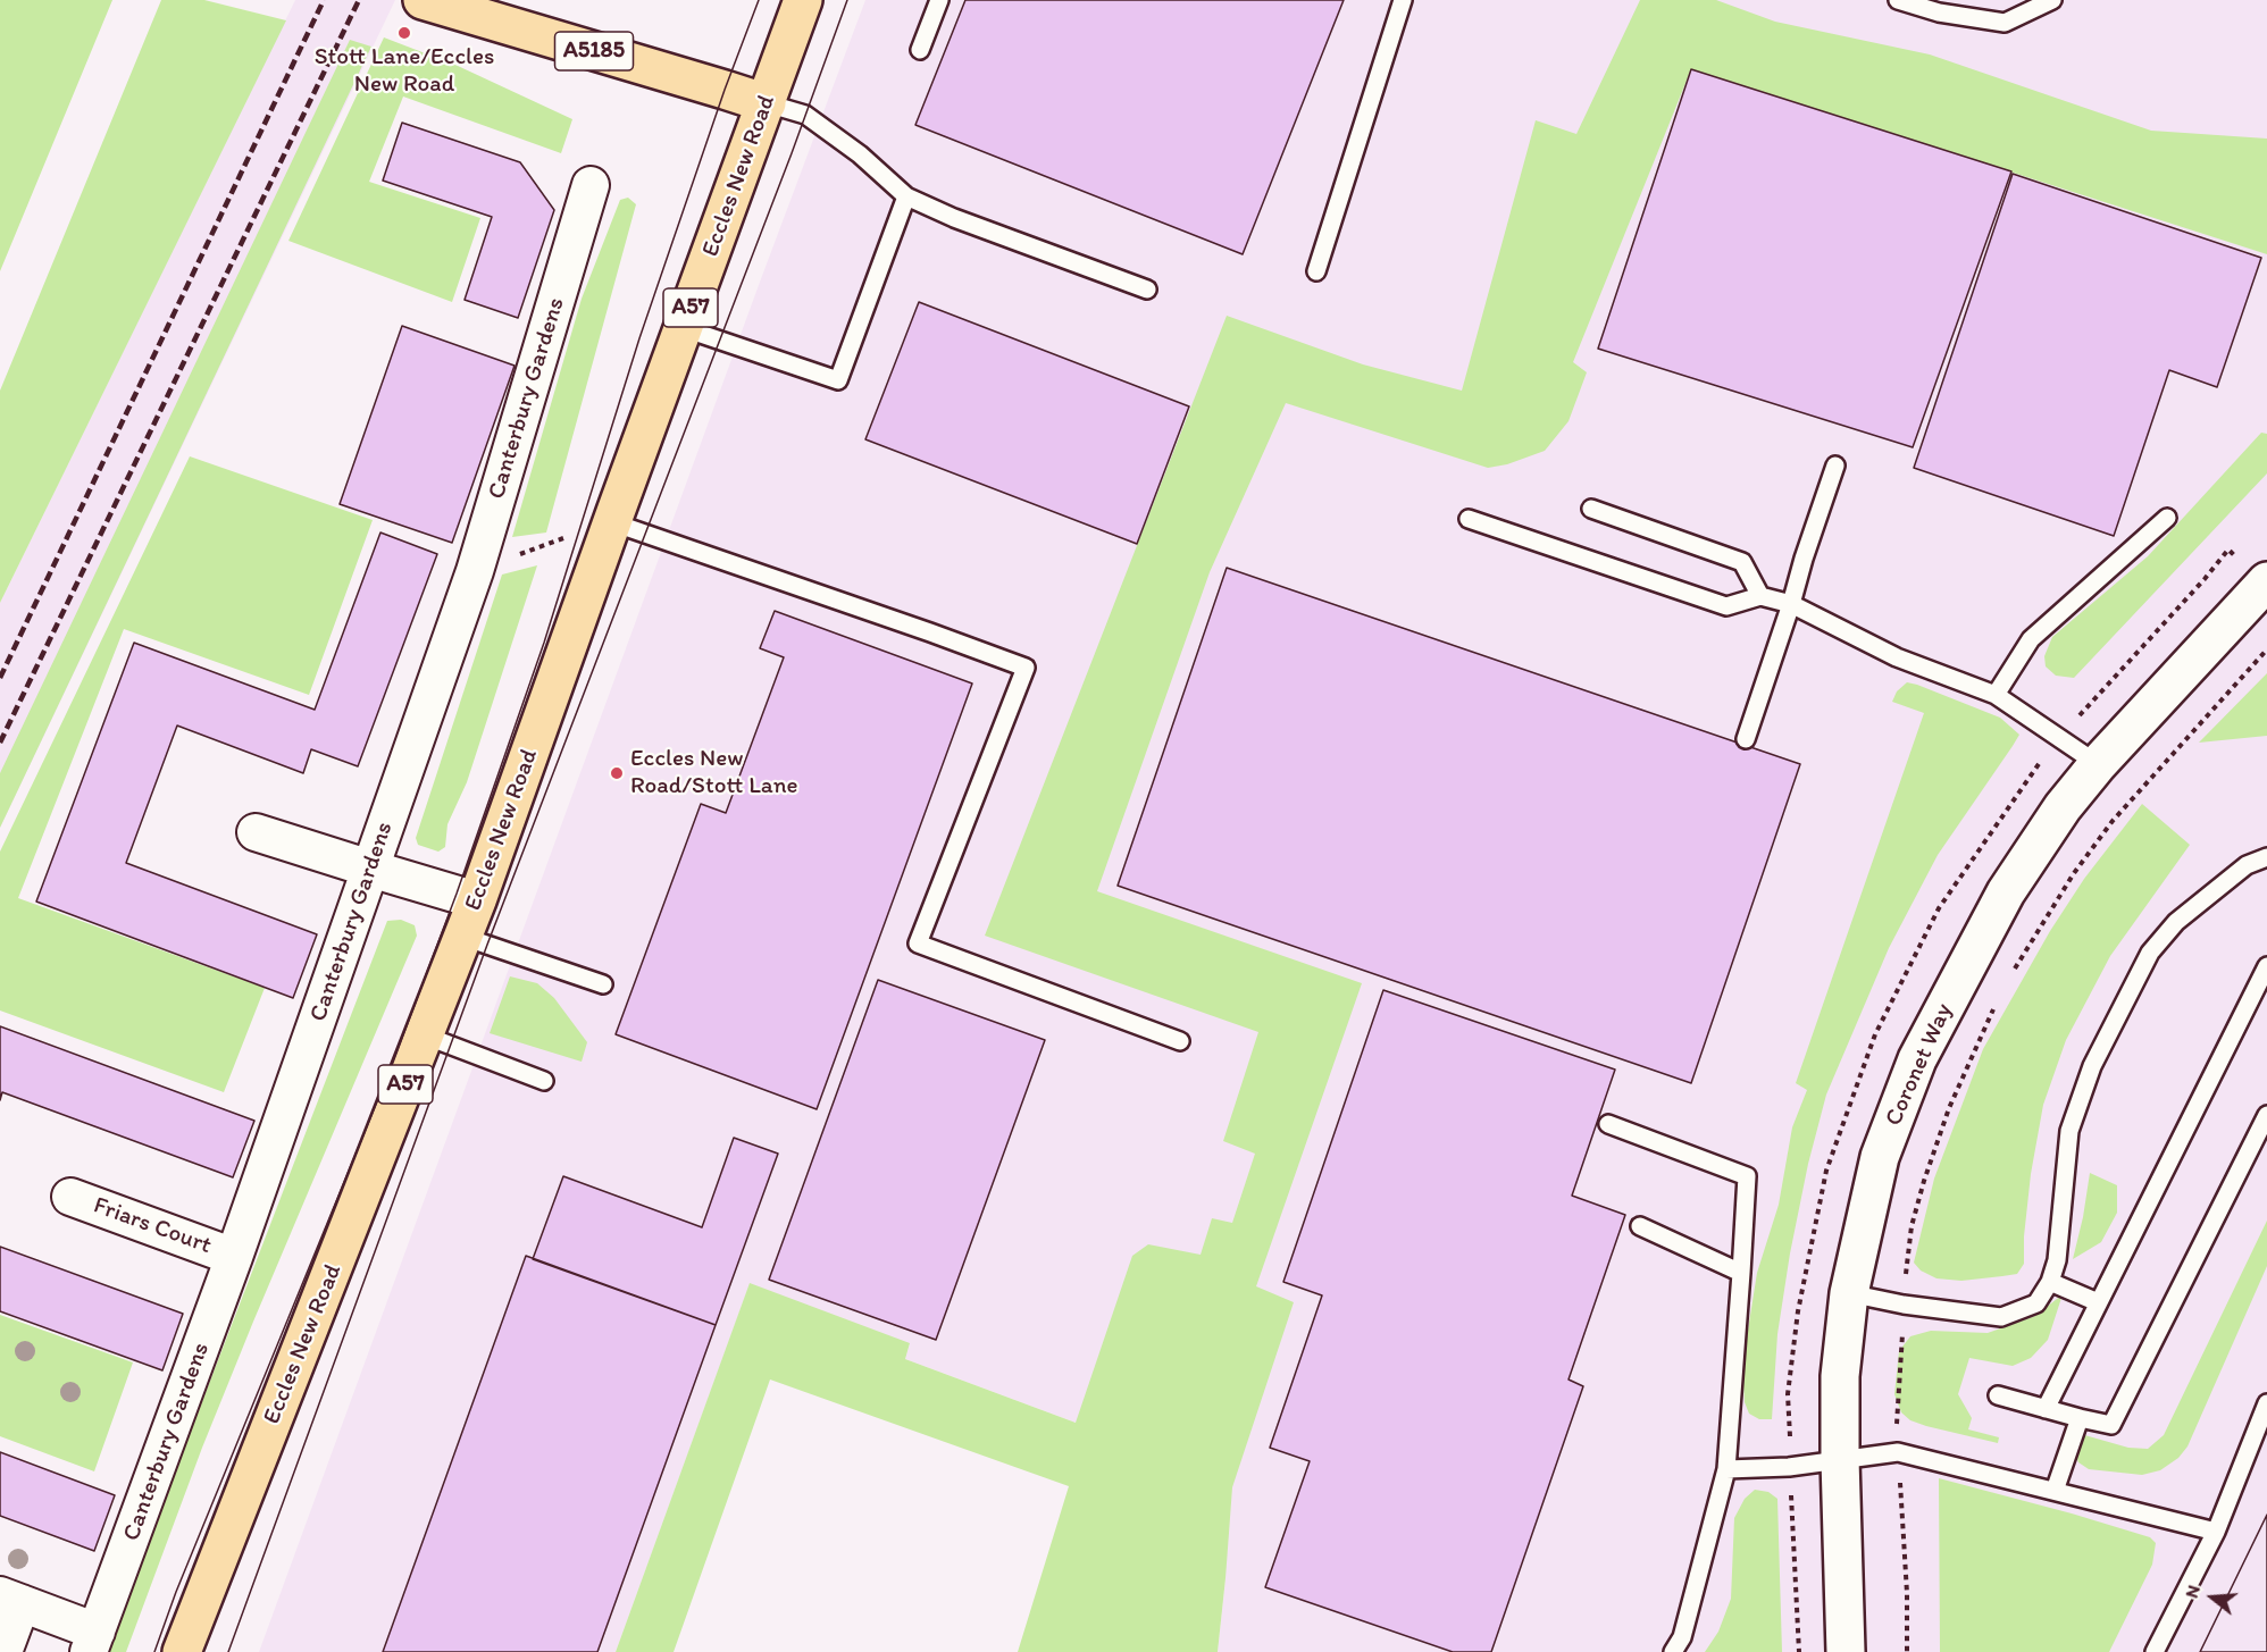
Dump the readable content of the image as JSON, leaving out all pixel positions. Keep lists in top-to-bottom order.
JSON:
{
  "streets": {
    "main road": ["A5185", "Eccles New Road", "A57"],
    "street": ["Canterbury Gardens", "Coronet Way", "Friars Court"]
  },
  "crossings": [
    ["A5185", "Eccles New Road"],
    ["Canterbury Gardens", "Friars Court"]
  ],
  "places": ["Stott Lane/Eccles New Road", "Eccles New Road/Stott Lane"],
  "north": "left"
}
